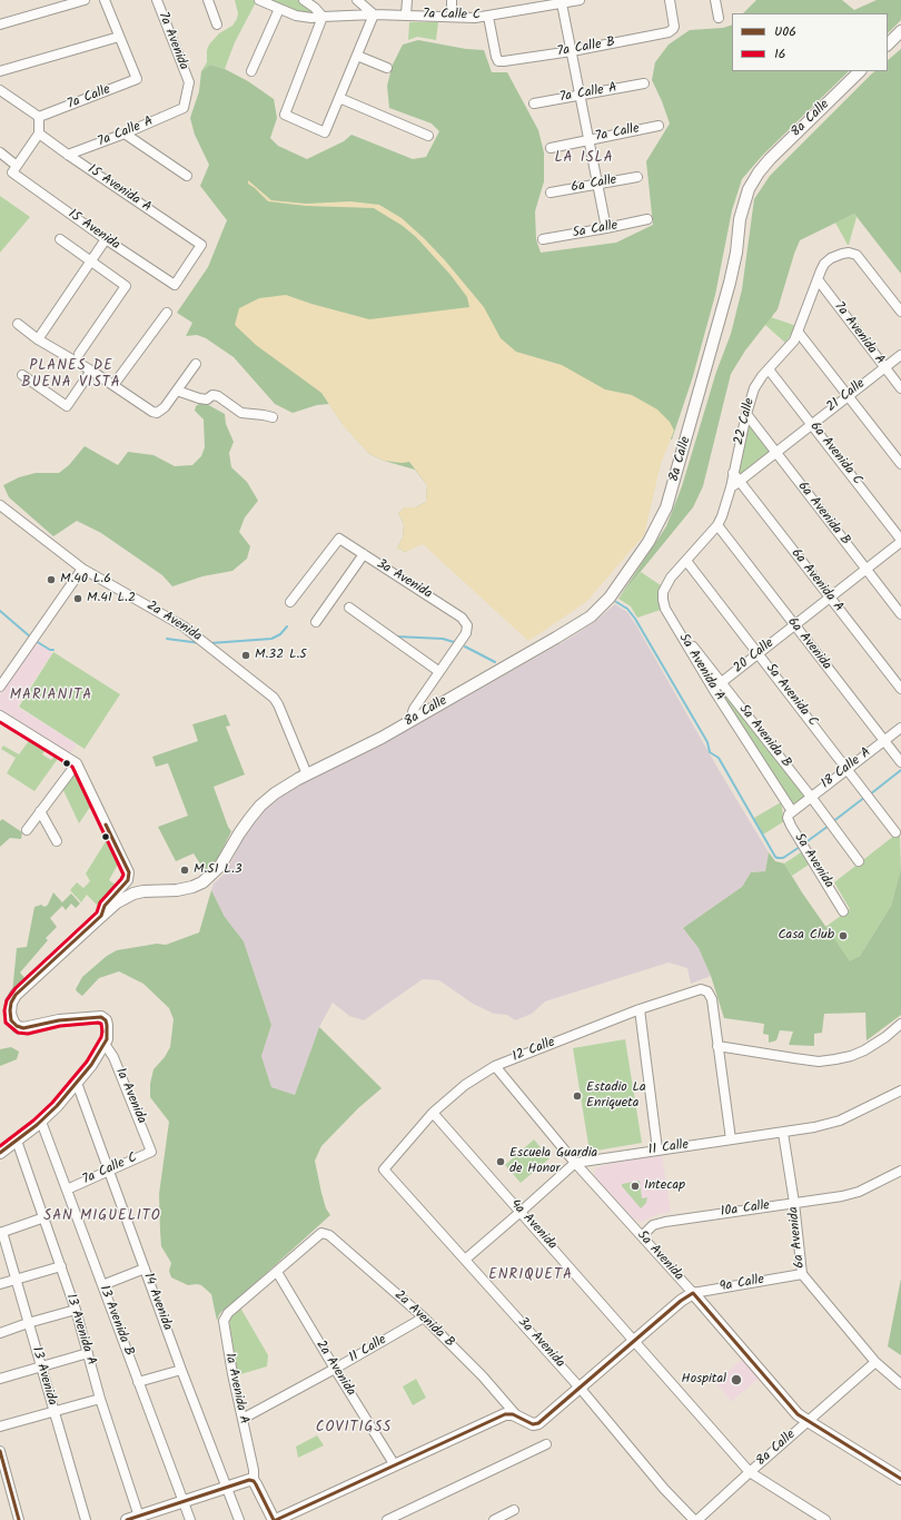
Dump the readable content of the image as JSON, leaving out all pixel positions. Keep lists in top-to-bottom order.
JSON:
{
  "streets": {
    "main road": [
      "8a Calle",
      "5a Avenida",
      "9a Calle",
      "1a Avenida A"
    ],
    "street": [
      "7a Calle C",
      "7a Avenida",
      "7a Calle B",
      "7a Calle A",
      "7a Calle",
      "6a Calle",
      "15 Avenida A",
      "15 Avenida",
      "5a Calle",
      "7a Avenida A",
      "21 Calle",
      "22 Calle",
      "6a Avenida C",
      "6a Avenida B",
      "3a Avenida",
      "6a Avenida A",
      "2a Avenida",
      "6a Avenida",
      "20 Calle",
      "5a Avenida A",
      "5a Avenida C",
      "5a Avenida B",
      "18 Calle A",
      "12 Calle",
      "1a Avenida",
      "11 Calle",
      "10a Calle",
      "4a Avenida",
      "14 Avenida",
      "2a Avenida B",
      "13 Avenida B",
      "13 Avenida A",
      "13 Avenida"
    ]
  },
  "crossings": [
    ["7a Calle C", "7a Calle B"],
    ["7a Calle C", "1a Avenida"],
    ["7a Calle C", "14 Avenida"],
    ["7a Calle C", "13 Avenida B"],
    ["7a Avenida", "7a Calle A"],
    ["7a Calle A", "15 Avenida A"],
    ["8a Calle", "2a Avenida"],
    ["8a Calle", "6a Avenida"],
    ["8a Calle", "5a Avenida"],
    ["8a Calle", "1a Avenida"],
    ["8a Calle", "4a Avenida"],
    ["8a Calle", "14 Avenida"],
    ["8a Calle", "13 Avenida B"],
    ["8a Calle", "13 Avenida A"],
    ["15 Avenida A", "15 Avenida"],
    ["7a Avenida A", "21 Calle"],
    ["7a Avenida A", "22 Calle"],
    ["21 Calle", "22 Calle"],
    ["21 Calle", "6a Avenida C"],
    ["21 Calle", "6a Avenida B"],
    ["21 Calle", "6a Avenida A"],
    ["22 Calle", "6a Avenida C"],
    ["22 Calle", "6a Avenida B"],
    ["22 Calle", "6a Avenida A"],
    ["22 Calle", "6a Avenida"],
    ["22 Calle", "5a Avenida A"],
    ["22 Calle", "5a Avenida C"],
    ["22 Calle", "5a Avenida B"],
    ["6a Avenida C", "20 Calle"],
    ["6a Avenida B", "20 Calle"],
    ["3a Avenida", "12 Calle"],
    ["3a Avenida", "9a Calle"],
    ["6a Avenida A", "20 Calle"],
    ["2a Avenida", "11 Calle"],
    ["2a Avenida", "9a Calle"],
    ["2a Avenida", "2a Avenida B"],
    ["2a Avenida", "1a Avenida A"],
    ["6a Avenida", "20 Calle"],
    ["6a Avenida", "18 Calle A"],
    ["6a Avenida", "11 Calle"],
    ["6a Avenida", "10a Calle"],
    ["6a Avenida", "9a Calle"],
    ["20 Calle", "5a Avenida A"],
    ["20 Calle", "5a Avenida C"],
    ["20 Calle", "5a Avenida B"],
    ["5a Avenida A", "5a Avenida B"],
    ["5a Avenida A", "18 Calle A"],
    ["5a Avenida A", "5a Avenida"],
    ["5a Avenida C", "18 Calle A"],
    ["5a Avenida B", "18 Calle A"],
    ["18 Calle A", "5a Avenida"],
    ["5a Avenida", "12 Calle"],
    ["5a Avenida", "11 Calle"],
    ["5a Avenida", "10a Calle"],
    ["5a Avenida", "9a Calle"],
    ["12 Calle", "4a Avenida"],
    ["11 Calle", "2a Avenida B"],
    ["11 Calle", "1a Avenida A"],
    ["4a Avenida", "9a Calle"],
    ["9a Calle", "2a Avenida B"],
    ["9a Calle", "1a Avenida A"],
    ["2a Avenida B", "1a Avenida A"]
  ],
  "districts": [
    "LA ISLA",
    "PLANES DE BUENA VISTA",
    "MARIANITA",
    "SAN MIGUELITO",
    "ENRIQUETA",
    "COVITIGSS"
  ],
  "places": [
    "M.40 L.6",
    "M.41 L.2",
    "M.32 L.5",
    "M.51 L.3",
    "Casa Club",
    "Estadio La Enriqueta",
    "Escuela Guardia de Honor",
    "Intecap",
    "Hospital"
  ],
  "lines": ["transit line 16", "transit line U06"],
  "legend": ["U06", "16"]
}
